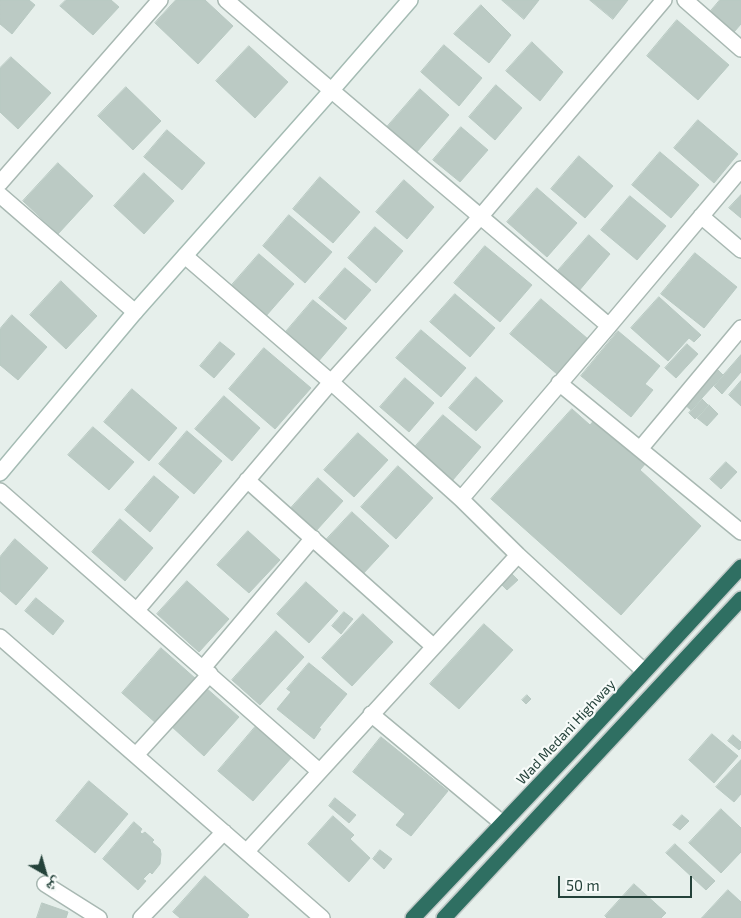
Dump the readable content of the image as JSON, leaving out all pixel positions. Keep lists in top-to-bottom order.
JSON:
{
  "streets": {
    "highway": ["Wad Medani Highway"]
  },
  "scale_bar": "50 m",
  "north": "bottom right"
}
